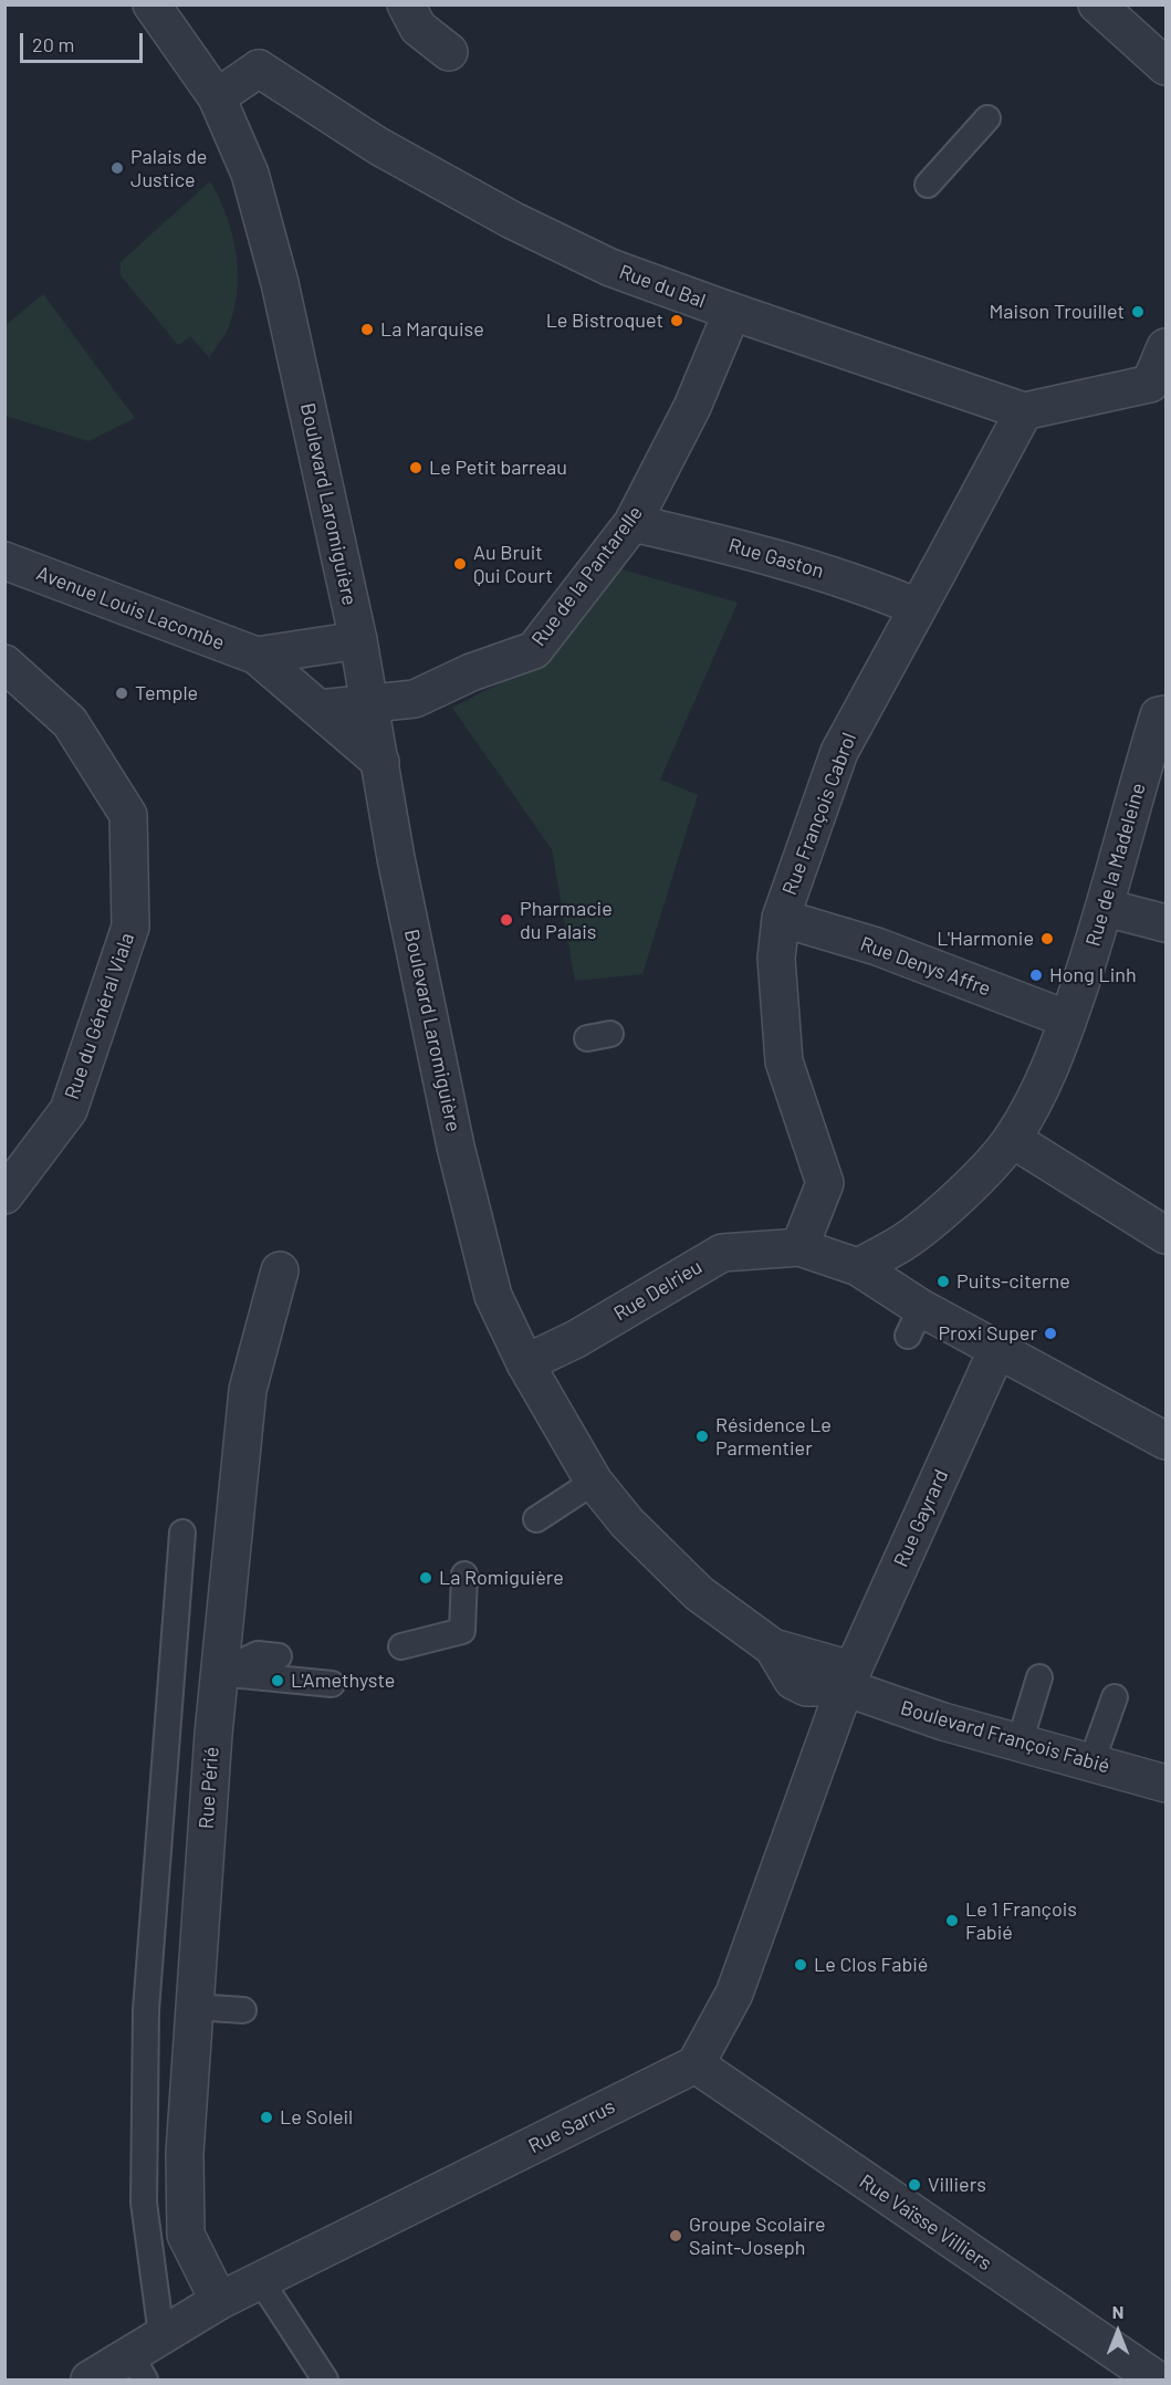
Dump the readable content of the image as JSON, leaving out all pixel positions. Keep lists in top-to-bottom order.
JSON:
{
  "streets": {
    "street": [
      "Rue du Bal",
      "Boulevard Laromiguière",
      "Rue Gaston",
      "Rue de la Pantarelle",
      "Avenue Louis Lacombe",
      "Rue François Cabrol",
      "Rue de la Madeleine",
      "Rue Denys Affre",
      "Rue du Général Viala",
      "Rue Delrieu",
      "Rue Gayrard",
      "Boulevard François Fabié",
      "Rue Périé",
      "Rue Sarrus",
      "Rue Vaïsse Villiers"
    ]
  },
  "crossings": [
    ["Rue du Bal", "Boulevard Laromiguière"],
    ["Rue du Bal", "Rue de la Pantarelle"],
    ["Rue du Bal", "Rue François Cabrol"],
    ["Boulevard Laromiguière", "Rue de la Pantarelle"],
    ["Boulevard Laromiguière", "Avenue Louis Lacombe"],
    ["Boulevard Laromiguière", "Rue Delrieu"],
    ["Boulevard Laromiguière", "Rue Gayrard"],
    ["Boulevard Laromiguière", "Boulevard François Fabié"],
    ["Rue Gaston", "Rue de la Pantarelle"],
    ["Rue Gaston", "Rue François Cabrol"],
    ["Rue François Cabrol", "Rue Denys Affre"],
    ["Rue François Cabrol", "Rue Delrieu"],
    ["Rue de la Madeleine", "Rue Denys Affre"],
    ["Rue Gayrard", "Boulevard François Fabié"],
    ["Rue Périé", "Rue Sarrus"],
    ["Rue Sarrus", "Rue Vaïsse Villiers"]
  ],
  "places": [
    "Palais de Justice",
    "Maison Trouillet",
    "Le Bistroquet",
    "La Marquise",
    "Le Petit barreau",
    "Au Bruit Qui Court",
    "Temple",
    "Pharmacie du Palais",
    "L'Harmonie",
    "Hong Linh",
    "Puits-citerne",
    "Proxi Super",
    "Résidence Le Parmentier",
    "La Romiguière",
    "L'Amethyste",
    "Le 1 François Fabié",
    "Le Clos Fabié",
    "Le Soleil",
    "Villiers",
    "Groupe Scolaire Saint-Joseph"
  ],
  "scale_bar": "20 m",
  "north": "top"
}
